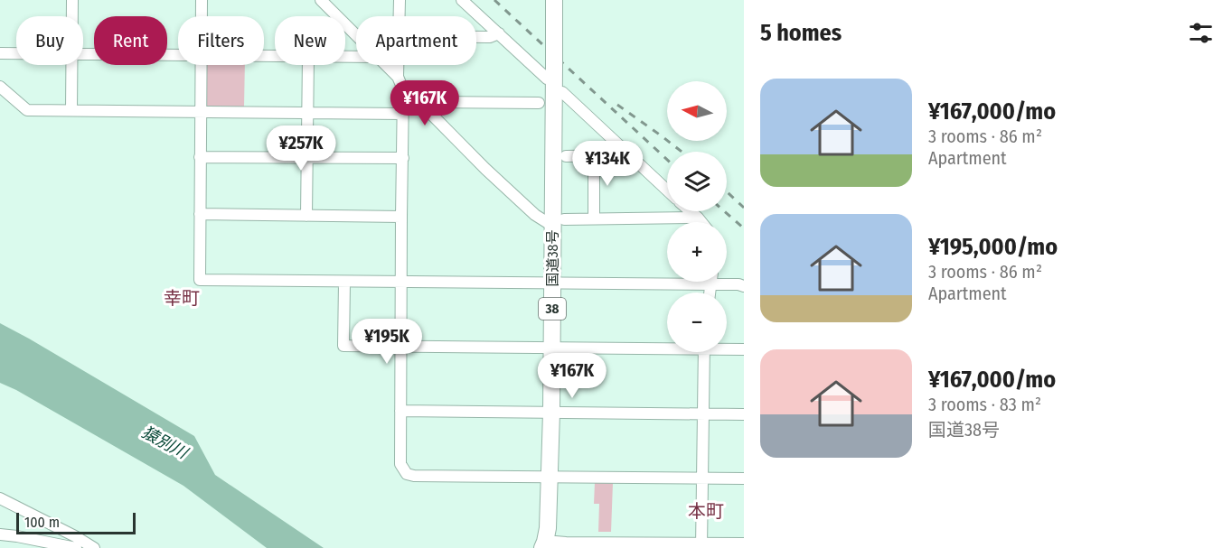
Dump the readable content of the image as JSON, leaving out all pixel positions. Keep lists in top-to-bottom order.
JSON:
{
  "streets": {
    "highway": ["国道38号", "38"]
  },
  "districts": ["幸町", "本町"],
  "water": ["猿別川"],
  "scale_bar": "100 m",
  "north": "left",
  "page": {
    "heading": "5 homes",
    "chip": [
      "Buy",
      "Rent",
      "Filters",
      "New",
      "Apartment"
    ],
    "list": [
      {
        "name": "¥167,000/mo",
        "note": "3 rooms · 86 m² · Apartment"
      },
      {
        "name": "¥195,000/mo",
        "note": "3 rooms · 86 m² · Apartment"
      },
      {
        "name": "¥167,000/mo",
        "note": "3 rooms · 83 m² · 国道38号"
      }
    ],
    "price": [
      "¥167K",
      "¥257K",
      "¥134K",
      "¥195K",
      "¥167K"
    ],
    "map_buttons": ["+", "−"],
    "scale": "100 m"
  }
}
